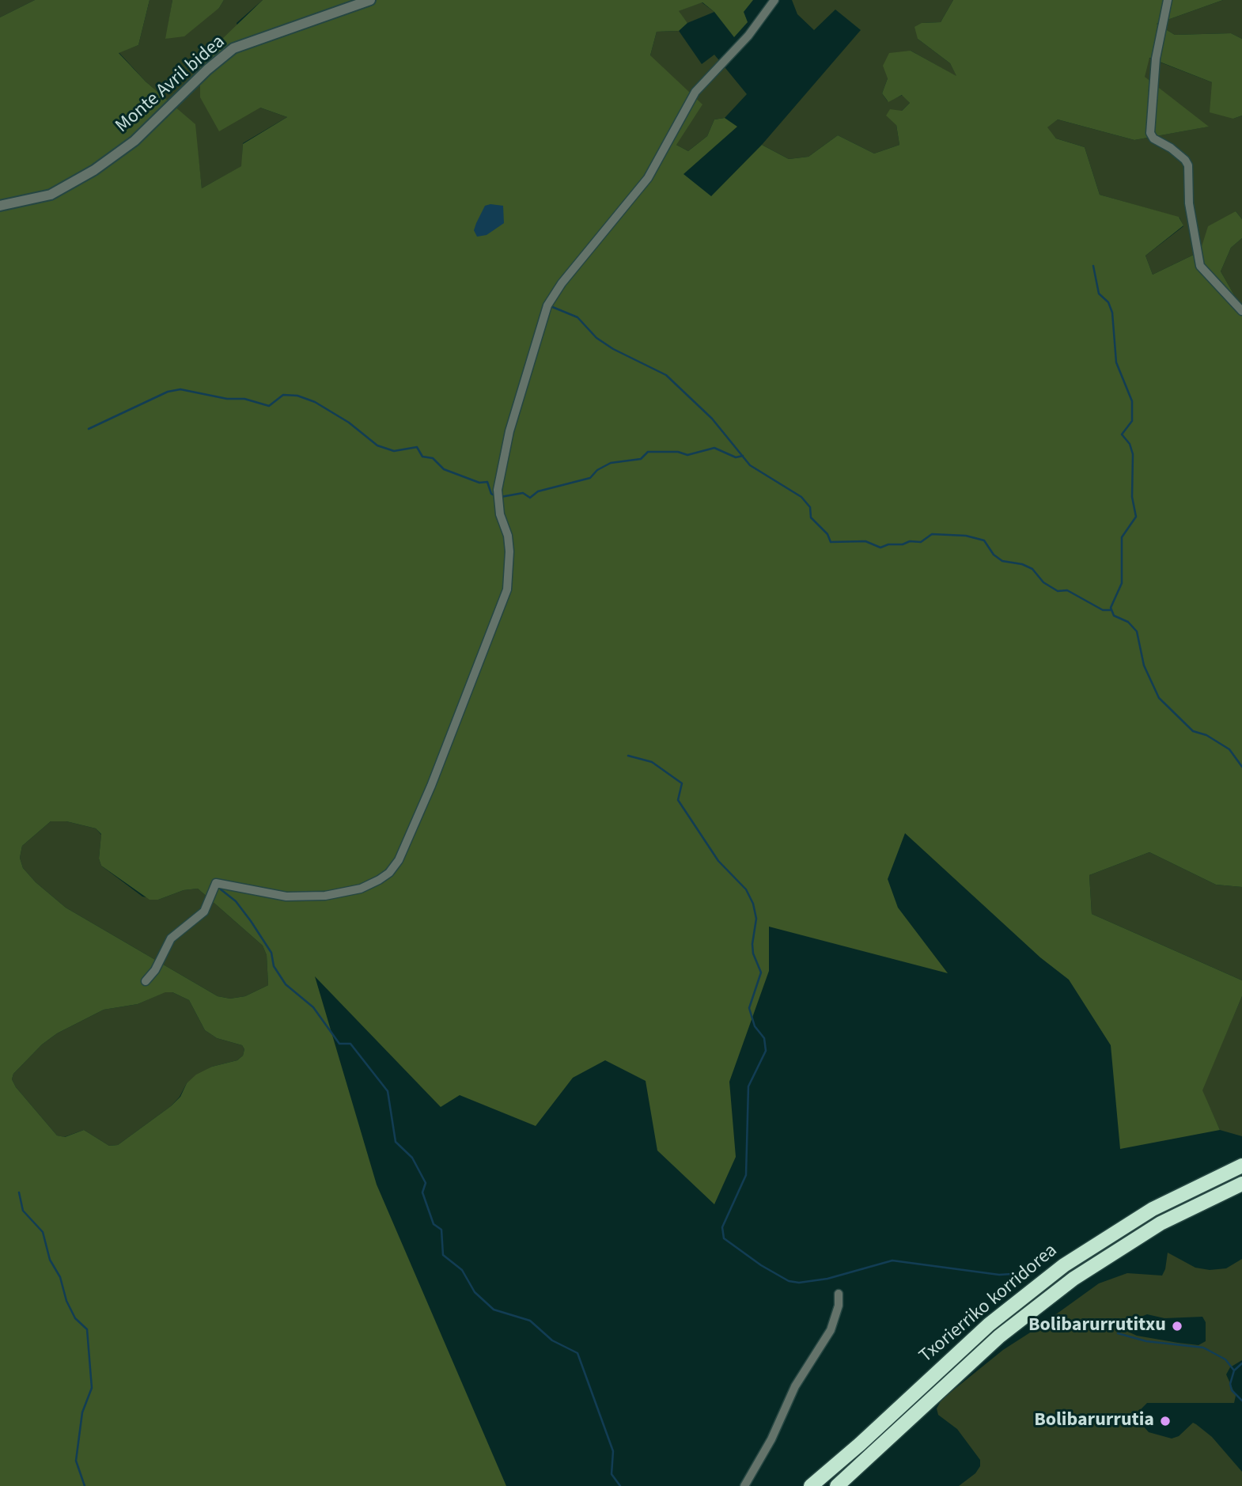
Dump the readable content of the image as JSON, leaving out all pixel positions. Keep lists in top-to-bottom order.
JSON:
{
  "streets": {
    "highway": ["Txorierriko korridorea"],
    "street": ["Monte Avril bidea"]
  },
  "places": ["Bolibarurrutitxu", "Bolibarurrutia"]
}
